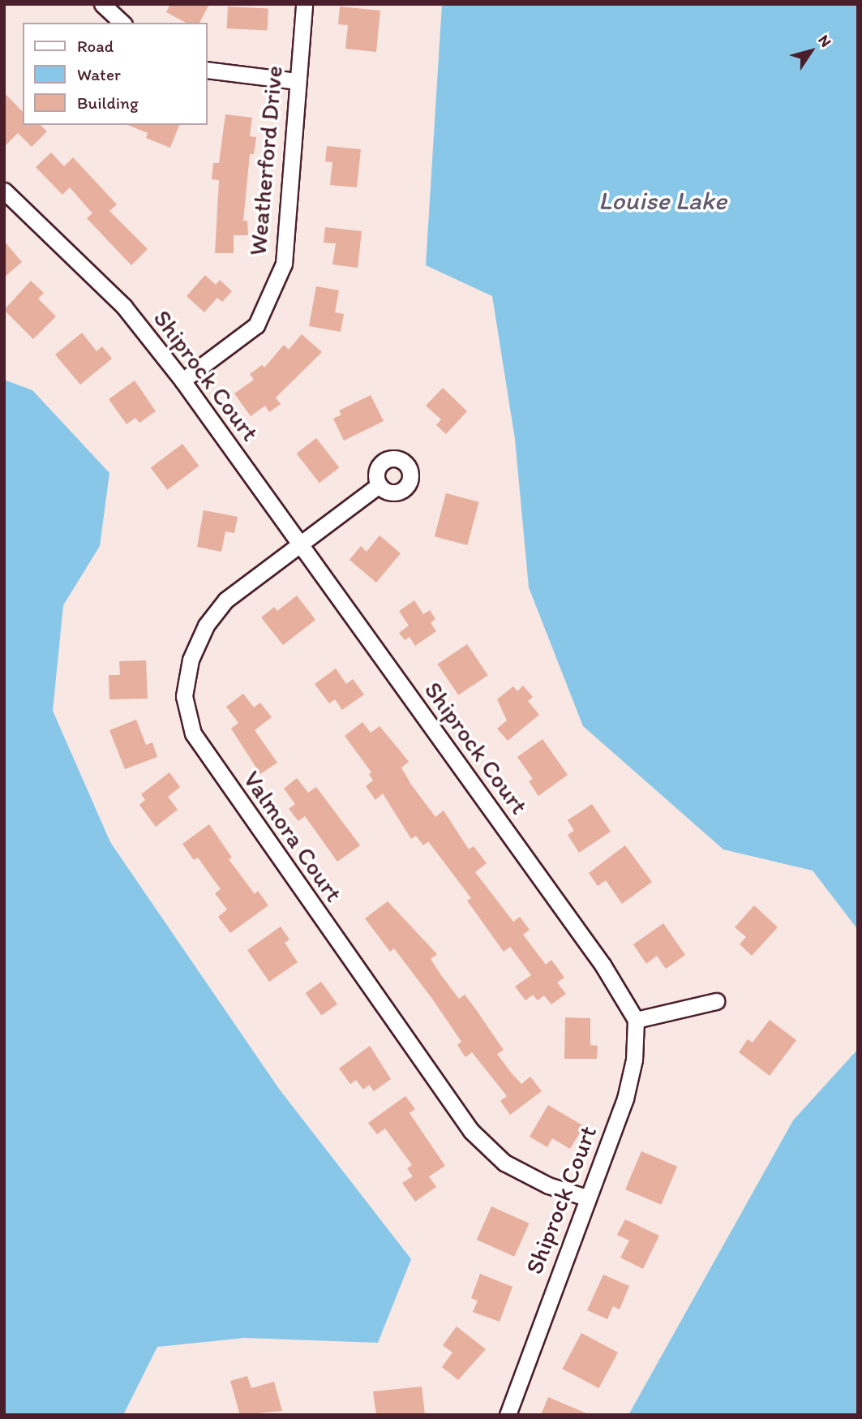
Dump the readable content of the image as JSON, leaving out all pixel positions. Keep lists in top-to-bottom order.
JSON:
{
  "streets": {
    "street": ["Weatherford Drive", "Shiprock Court", "Valmora Court"]
  },
  "crossings": [
    ["Weatherford Drive", "Shiprock Court"],
    ["Shiprock Court", "Valmora Court"]
  ],
  "water": ["Louise Lake"],
  "legend": ["Road", "Water", "Building"],
  "north": "top right"
}
